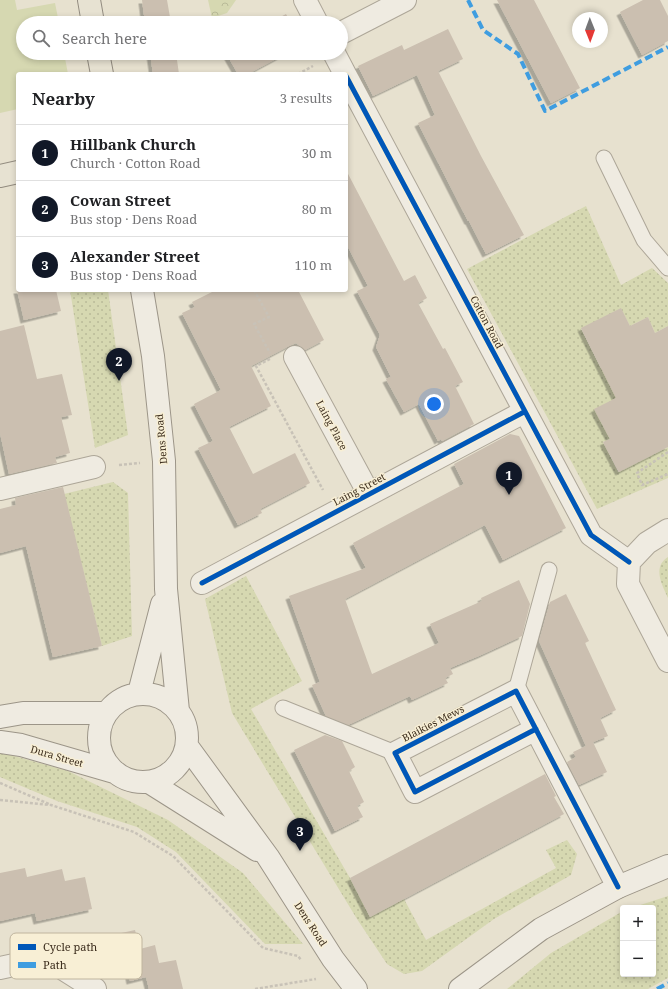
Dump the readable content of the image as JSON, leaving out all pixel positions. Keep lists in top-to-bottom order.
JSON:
{
  "streets": {
    "street": [
      "Cotton Road",
      "Laing Place",
      "Dens Road",
      "Laing Street",
      "Blaikies Mews",
      "Dura Street"
    ]
  },
  "crossings": [
    ["Cotton Road", "Laing Street"],
    ["Laing Place", "Laing Street"],
    ["Dens Road", "Dura Street"]
  ],
  "legend": ["Cycle path", "Path"],
  "north": "bottom",
  "page": {
    "search": "Search here",
    "heading": ["Nearby", "3 results"],
    "list": [
      {
        "mark": "1",
        "name": "Hillbank Church",
        "note": "Church · Cotton Road",
        "value": "30 m"
      },
      {
        "mark": "2",
        "name": "Cowan Street",
        "note": "Bus stop · Dens Road",
        "value": "80 m"
      },
      {
        "mark": "3",
        "name": "Alexander Street",
        "note": "Bus stop · Dens Road",
        "value": "110 m"
      }
    ],
    "pins": ["2", "1", "3"],
    "map_buttons": ["+", "−"]
  }
}
